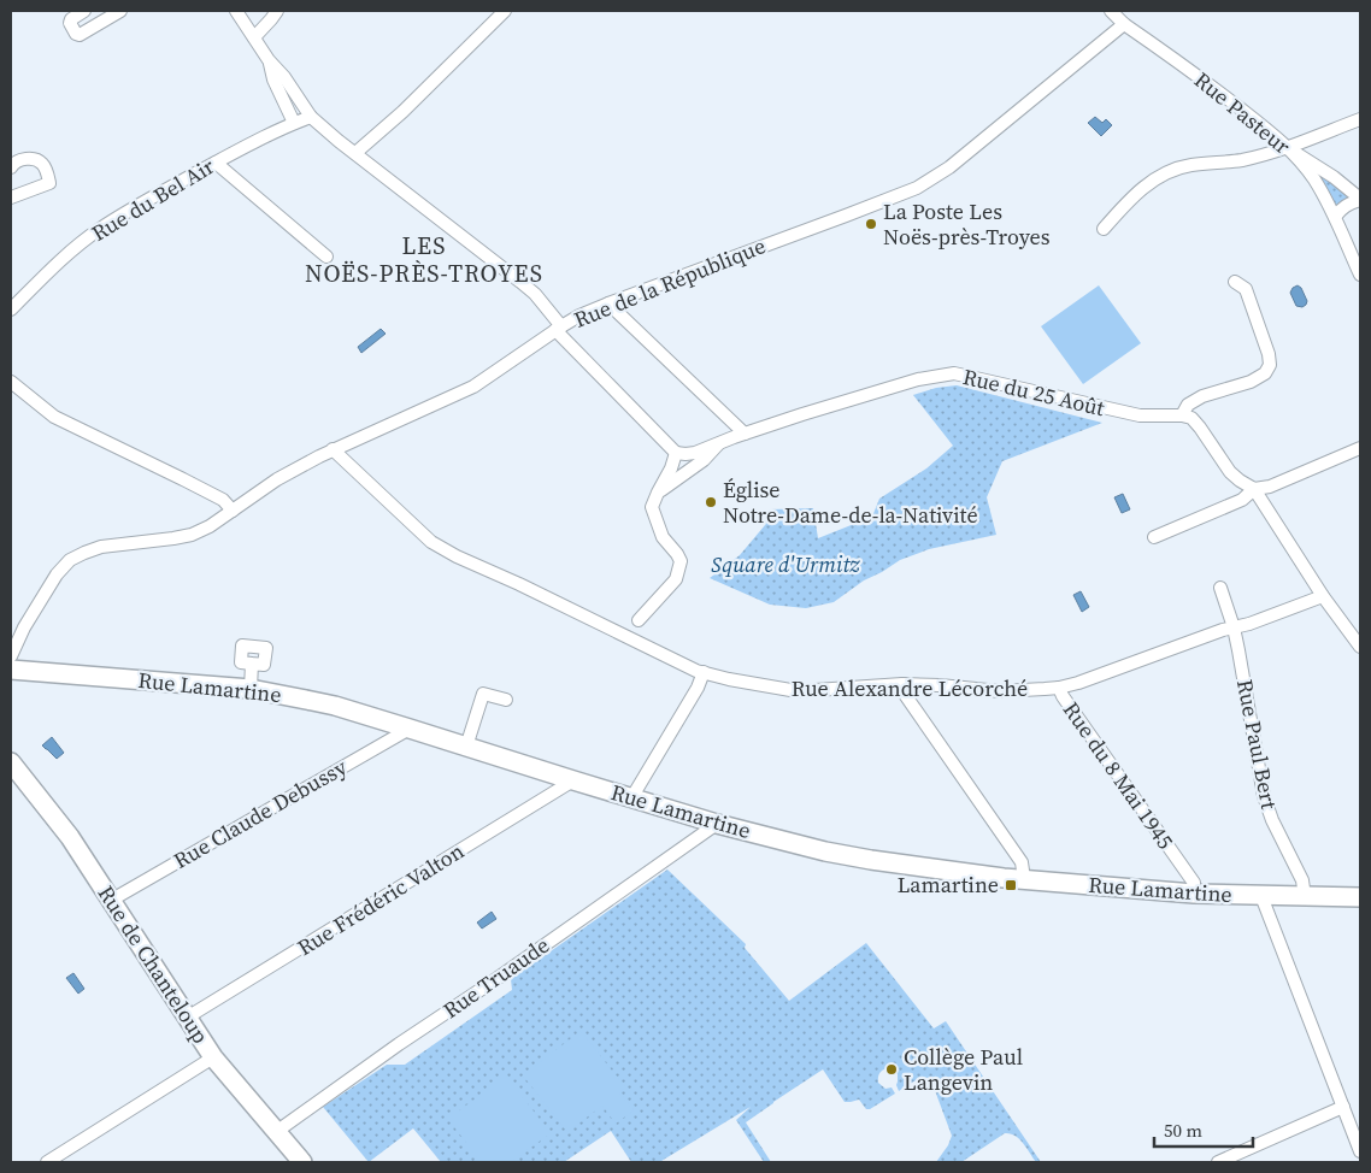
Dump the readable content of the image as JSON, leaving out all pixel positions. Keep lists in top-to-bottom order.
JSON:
{
  "streets": {
    "street": [
      "Rue Pasteur",
      "Rue du Bel Air",
      "Rue de la République",
      "Rue du 25 Août",
      "Rue Lamartine",
      "Rue Alexandre Lécorché",
      "Rue Paul Bert",
      "Rue du 8 Mai 1945",
      "Rue Claude Debussy",
      "Rue Frédéric Valton",
      "Rue de Chanteloup",
      "Rue Truaude"
    ]
  },
  "crossings": [
    ["Rue Pasteur", "Rue de la République"],
    ["Rue de la République", "Rue Alexandre Lécorché"],
    ["Rue Lamartine", "Rue Paul Bert"],
    ["Rue Lamartine", "Rue du 8 Mai 1945"],
    ["Rue Lamartine", "Rue Claude Debussy"],
    ["Rue Lamartine", "Rue Frédéric Valton"],
    ["Rue Lamartine", "Rue Truaude"],
    ["Rue Alexandre Lécorché", "Rue Paul Bert"],
    ["Rue Alexandre Lécorché", "Rue du 8 Mai 1945"],
    ["Rue Claude Debussy", "Rue de Chanteloup"],
    ["Rue Frédéric Valton", "Rue de Chanteloup"],
    ["Rue de Chanteloup", "Rue Truaude"]
  ],
  "districts": ["LES NOËS-PRÈS-TROYES"],
  "parks": ["Square d'Urmitz"],
  "places": {
    "other": ["La Poste Les Noës-près-Troyes", "Église Notre-Dame-de-la-Nativité", "Collège Paul Langevin"],
    "transit": ["Lamartine"]
  },
  "scale_bar": "50 m"
}
